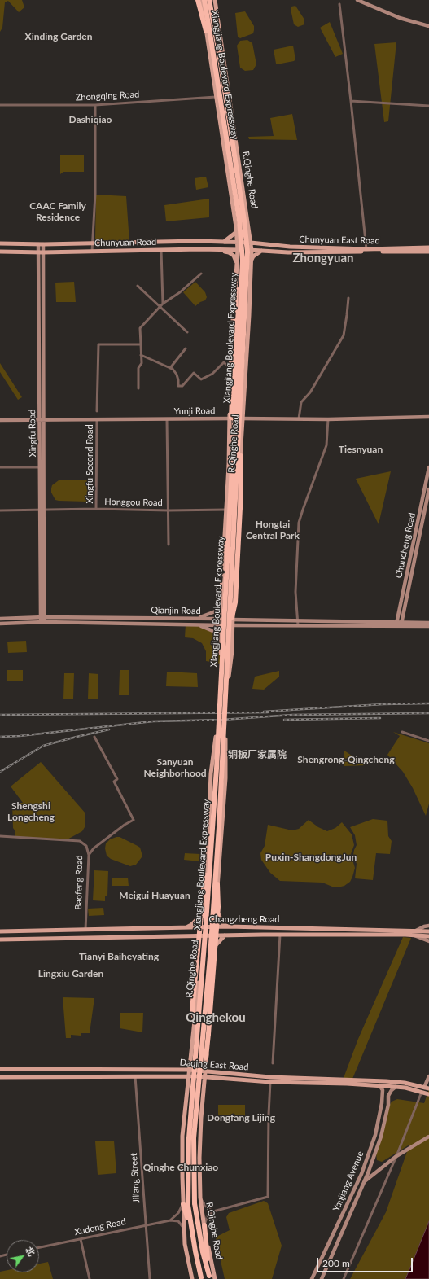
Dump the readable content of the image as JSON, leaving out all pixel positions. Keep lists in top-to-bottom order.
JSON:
{
  "streets": {
    "highway": ["Xiangjiang Boulevard Expressway"],
    "main road": [
      "R.Qinghe Road",
      "Chunyuan East Road",
      "Chunyuan Road",
      "Changzheng Road",
      "Daqing East Road"
    ],
    "street": [
      "Zhongqing Road",
      "Yunji Road",
      "Xingfu Road",
      "Xingfu Second Road",
      "Honggou Road",
      "Chuncheng Road",
      "Qianjin Road",
      "Baofeng Road",
      "Jiliang Street",
      "Yanjiang Avenue",
      "Xudong Road"
    ]
  },
  "crossings": [
    ["Xiangjiang Boulevard Expressway", "R.Qinghe Road"],
    ["Zhongqing Road", "R.Qinghe Road"],
    ["R.Qinghe Road", "Chunyuan East Road"],
    ["R.Qinghe Road", "Chunyuan Road"],
    ["R.Qinghe Road", "Yunji Road"],
    ["R.Qinghe Road", "Honggou Road"],
    ["R.Qinghe Road", "Qianjin Road"],
    ["R.Qinghe Road", "Changzheng Road"],
    ["R.Qinghe Road", "Daqing East Road"],
    ["Chunyuan East Road", "Chunyuan Road"],
    ["Chunyuan Road", "Xingfu Road"],
    ["Yunji Road", "Xingfu Road"],
    ["Yunji Road", "Xingfu Second Road"],
    ["Xingfu Road", "Honggou Road"],
    ["Xingfu Road", "Qianjin Road"],
    ["Xingfu Second Road", "Honggou Road"],
    ["Chuncheng Road", "Qianjin Road"],
    ["Baofeng Road", "Changzheng Road"],
    ["Daqing East Road", "Jiliang Street"],
    ["Daqing East Road", "Yanjiang Avenue"],
    ["Jiliang Street", "Xudong Road"]
  ],
  "districts": [
    "Xinding Garden",
    "Dashiqiao",
    "CAAC Family Residence",
    "Zhongyuan",
    "Tiesnyuan",
    "Hongtai Central Park",
    "铜板厂家属院",
    "Shengrong-Qingcheng",
    "Sanyuan Neighborhood",
    "Shengshi Longcheng",
    "Puxin-ShangdongJun",
    "Meigui Huayuan",
    "Tianyi Baiheyating",
    "Lingxiu Garden",
    "Qinghekou",
    "Dongfang Lijing",
    "Qinghe Chunxiao"
  ],
  "scale_bar": "200 m",
  "north": "top right"
}
